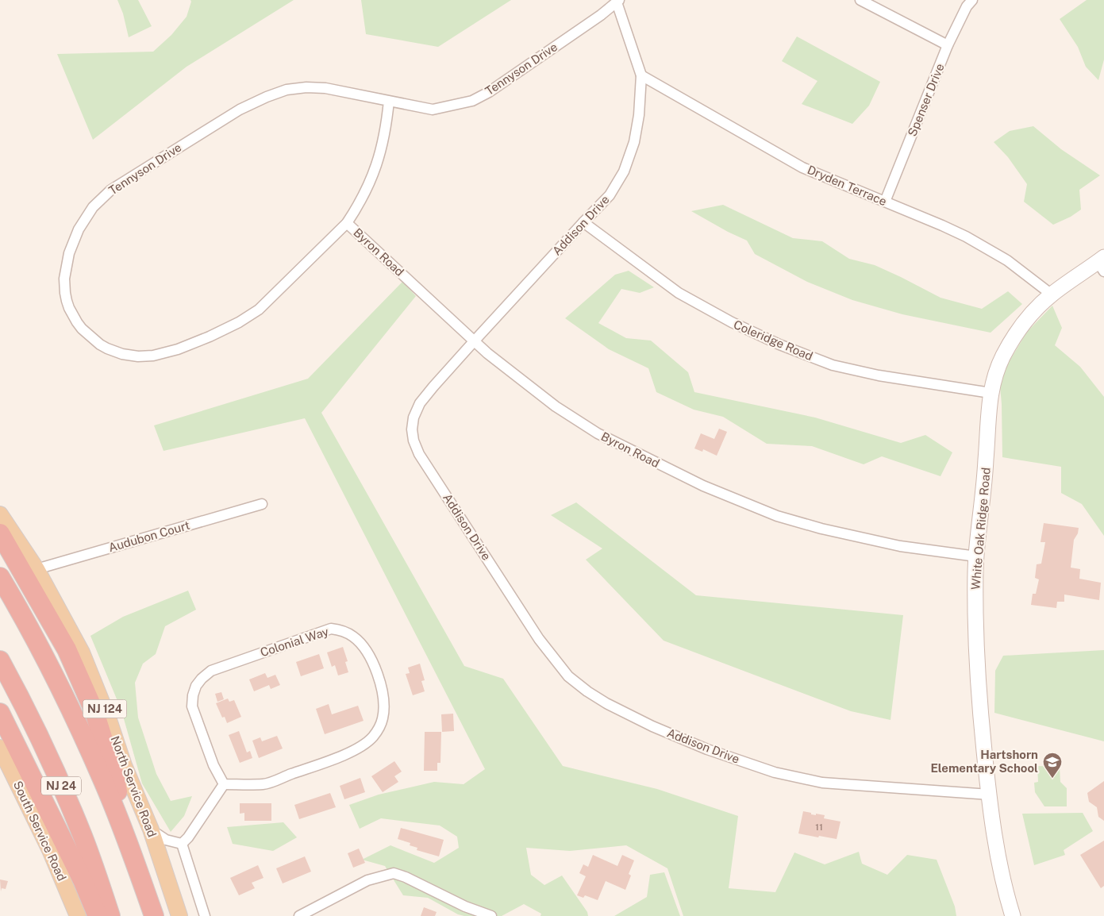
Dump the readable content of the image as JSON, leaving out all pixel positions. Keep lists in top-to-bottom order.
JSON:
{
  "streets": {
    "highway": ["NJ 24"],
    "main road": ["NJ 124", "North Service Road", "South Service Road"],
    "street": [
      "Tennyson Drive",
      "Spenser Drive",
      "Dryden Terrace",
      "Addison Drive",
      "Byron Road",
      "Coleridge Road",
      "White Oak Ridge Road",
      "Audubon Court",
      "Colonial Way"
    ]
  },
  "crossings": [
    ["Tennyson Drive", "Addison Drive"],
    ["Tennyson Drive", "Byron Road"],
    ["Spenser Drive", "Dryden Terrace"],
    ["Dryden Terrace", "Addison Drive"],
    ["Dryden Terrace", "White Oak Ridge Road"],
    ["Addison Drive", "Byron Road"],
    ["Addison Drive", "Coleridge Road"],
    ["Addison Drive", "White Oak Ridge Road"],
    ["Byron Road", "White Oak Ridge Road"],
    ["Coleridge Road", "White Oak Ridge Road"],
    ["Audubon Court", "North Service Road"]
  ],
  "places": {
    "school or university": ["Hartshorn Elementary School"]
  },
  "house_numbers": ["11"]
}
